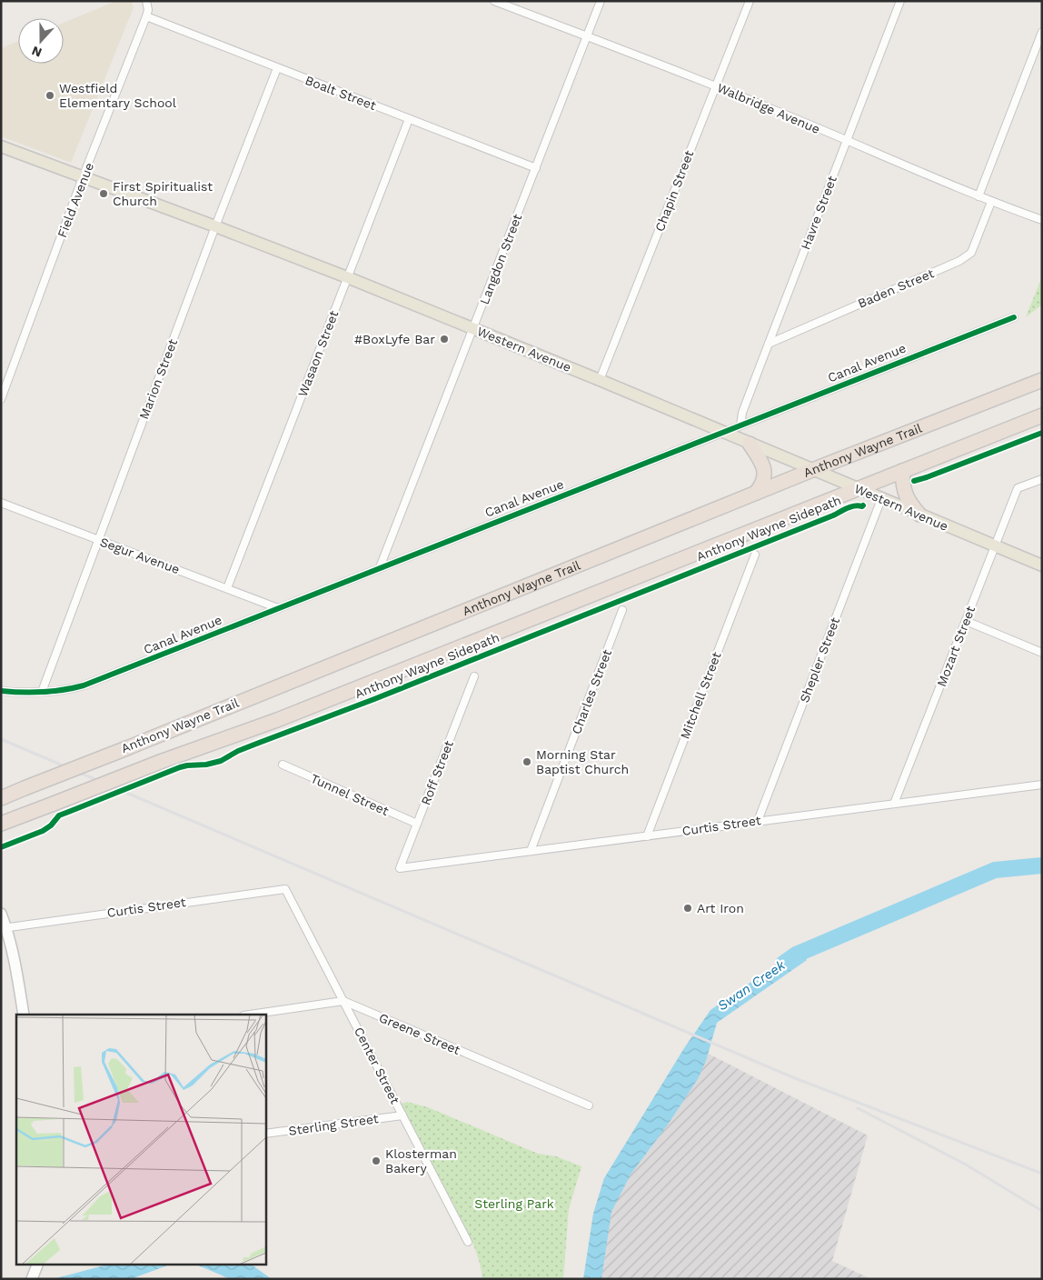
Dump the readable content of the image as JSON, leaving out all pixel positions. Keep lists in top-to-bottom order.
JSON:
{
  "streets": {
    "highway": ["Anthony Wayne Trail"],
    "main road": ["Western Avenue"],
    "street": [
      "Boalt Street",
      "Walbridge Avenue",
      "Chapin Street",
      "Field Avenue",
      "Havre Street",
      "Langdon Street",
      "Baden Street",
      "Wasaon Street",
      "Canal Avenue",
      "Marion Street",
      "Segur Avenue",
      "Mozart Street",
      "Shepler Street",
      "Charles Street",
      "Mitchell Street",
      "Roff Street",
      "Tunnel Street",
      "Curtis Street",
      "Greene Street",
      "Center Street",
      "Sterling Street"
    ],
    "cycle path": ["Anthony Wayne Sidepath"]
  },
  "crossings": [
    ["Boalt Street", "Field Avenue"],
    ["Boalt Street", "Langdon Street"],
    ["Boalt Street", "Wasaon Street"],
    ["Boalt Street", "Marion Street"],
    ["Walbridge Avenue", "Chapin Street"],
    ["Walbridge Avenue", "Havre Street"],
    ["Walbridge Avenue", "Langdon Street"],
    ["Walbridge Avenue", "Baden Street"],
    ["Chapin Street", "Western Avenue"],
    ["Field Avenue", "Western Avenue"],
    ["Havre Street", "Baden Street"],
    ["Havre Street", "Canal Avenue"],
    ["Langdon Street", "Western Avenue"],
    ["Langdon Street", "Canal Avenue"],
    ["Western Avenue", "Wasaon Street"],
    ["Western Avenue", "Canal Avenue"],
    ["Western Avenue", "Marion Street"],
    ["Western Avenue", "Anthony Wayne Trail"],
    ["Western Avenue", "Mozart Street"],
    ["Western Avenue", "Shepler Street"],
    ["Wasaon Street", "Segur Avenue"],
    ["Canal Avenue", "Marion Street"],
    ["Canal Avenue", "Segur Avenue"],
    ["Marion Street", "Segur Avenue"],
    ["Mozart Street", "Curtis Street"],
    ["Shepler Street", "Curtis Street"],
    ["Charles Street", "Curtis Street"],
    ["Mitchell Street", "Curtis Street"],
    ["Roff Street", "Tunnel Street"],
    ["Roff Street", "Curtis Street"],
    ["Curtis Street", "Center Street"],
    ["Greene Street", "Center Street"],
    ["Center Street", "Sterling Street"]
  ],
  "water": ["Swan Creek"],
  "parks": ["Sterling Park"],
  "places": [
    "Westfield Elementary School",
    "First Spiritualist Church",
    "#BoxLyfe Bar",
    "Morning Star Baptist Church",
    "Art Iron",
    "Klosterman Bakery"
  ],
  "north": "bottom"
}
